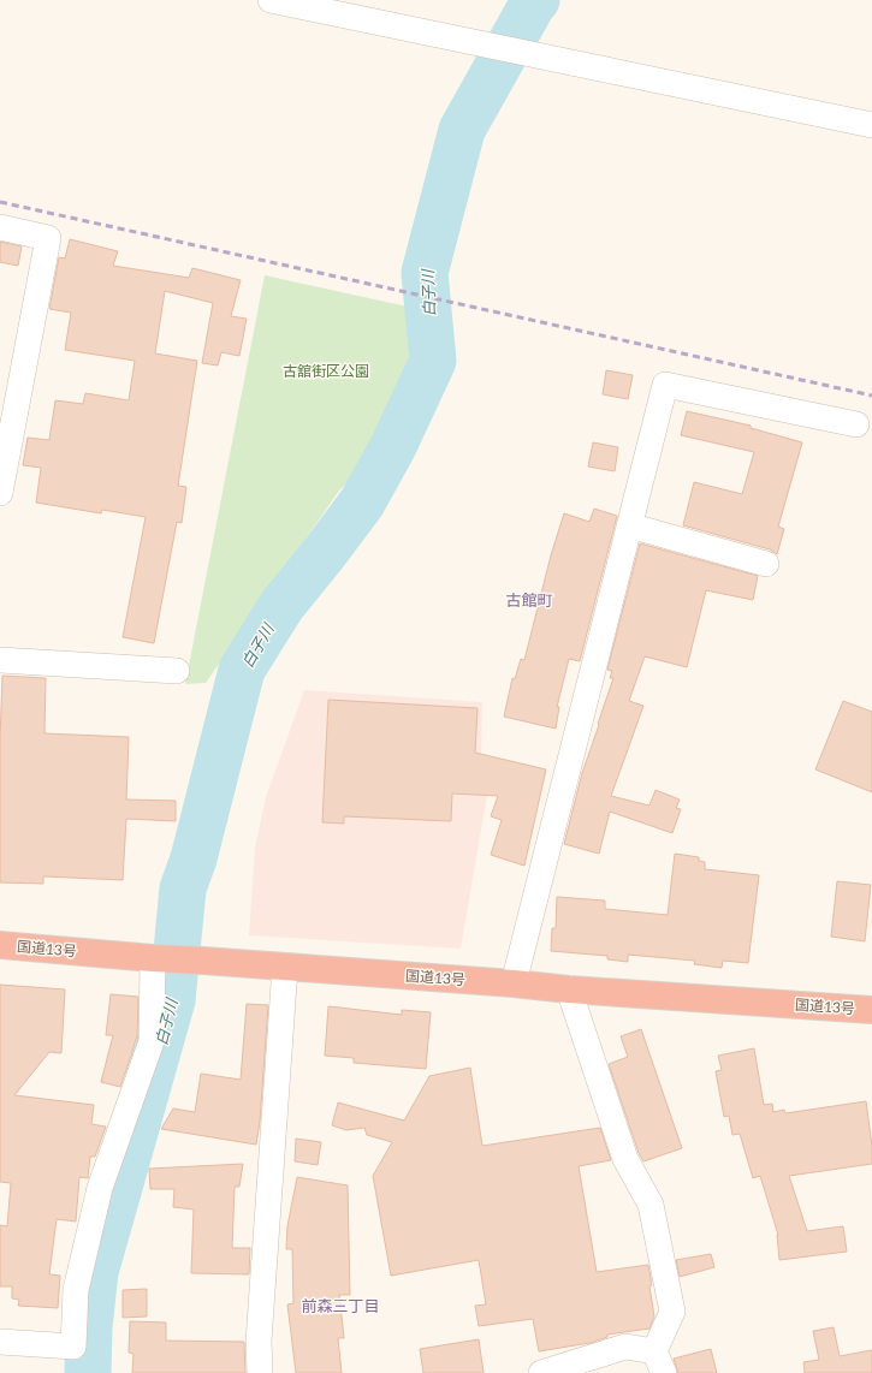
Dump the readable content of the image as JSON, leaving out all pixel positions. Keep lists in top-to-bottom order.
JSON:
{
  "streets": {
    "highway": ["国道13号"]
  },
  "districts": ["古館町", "前森三丁目"],
  "water": ["白子川"],
  "parks": ["古舘街区公園"]
}
